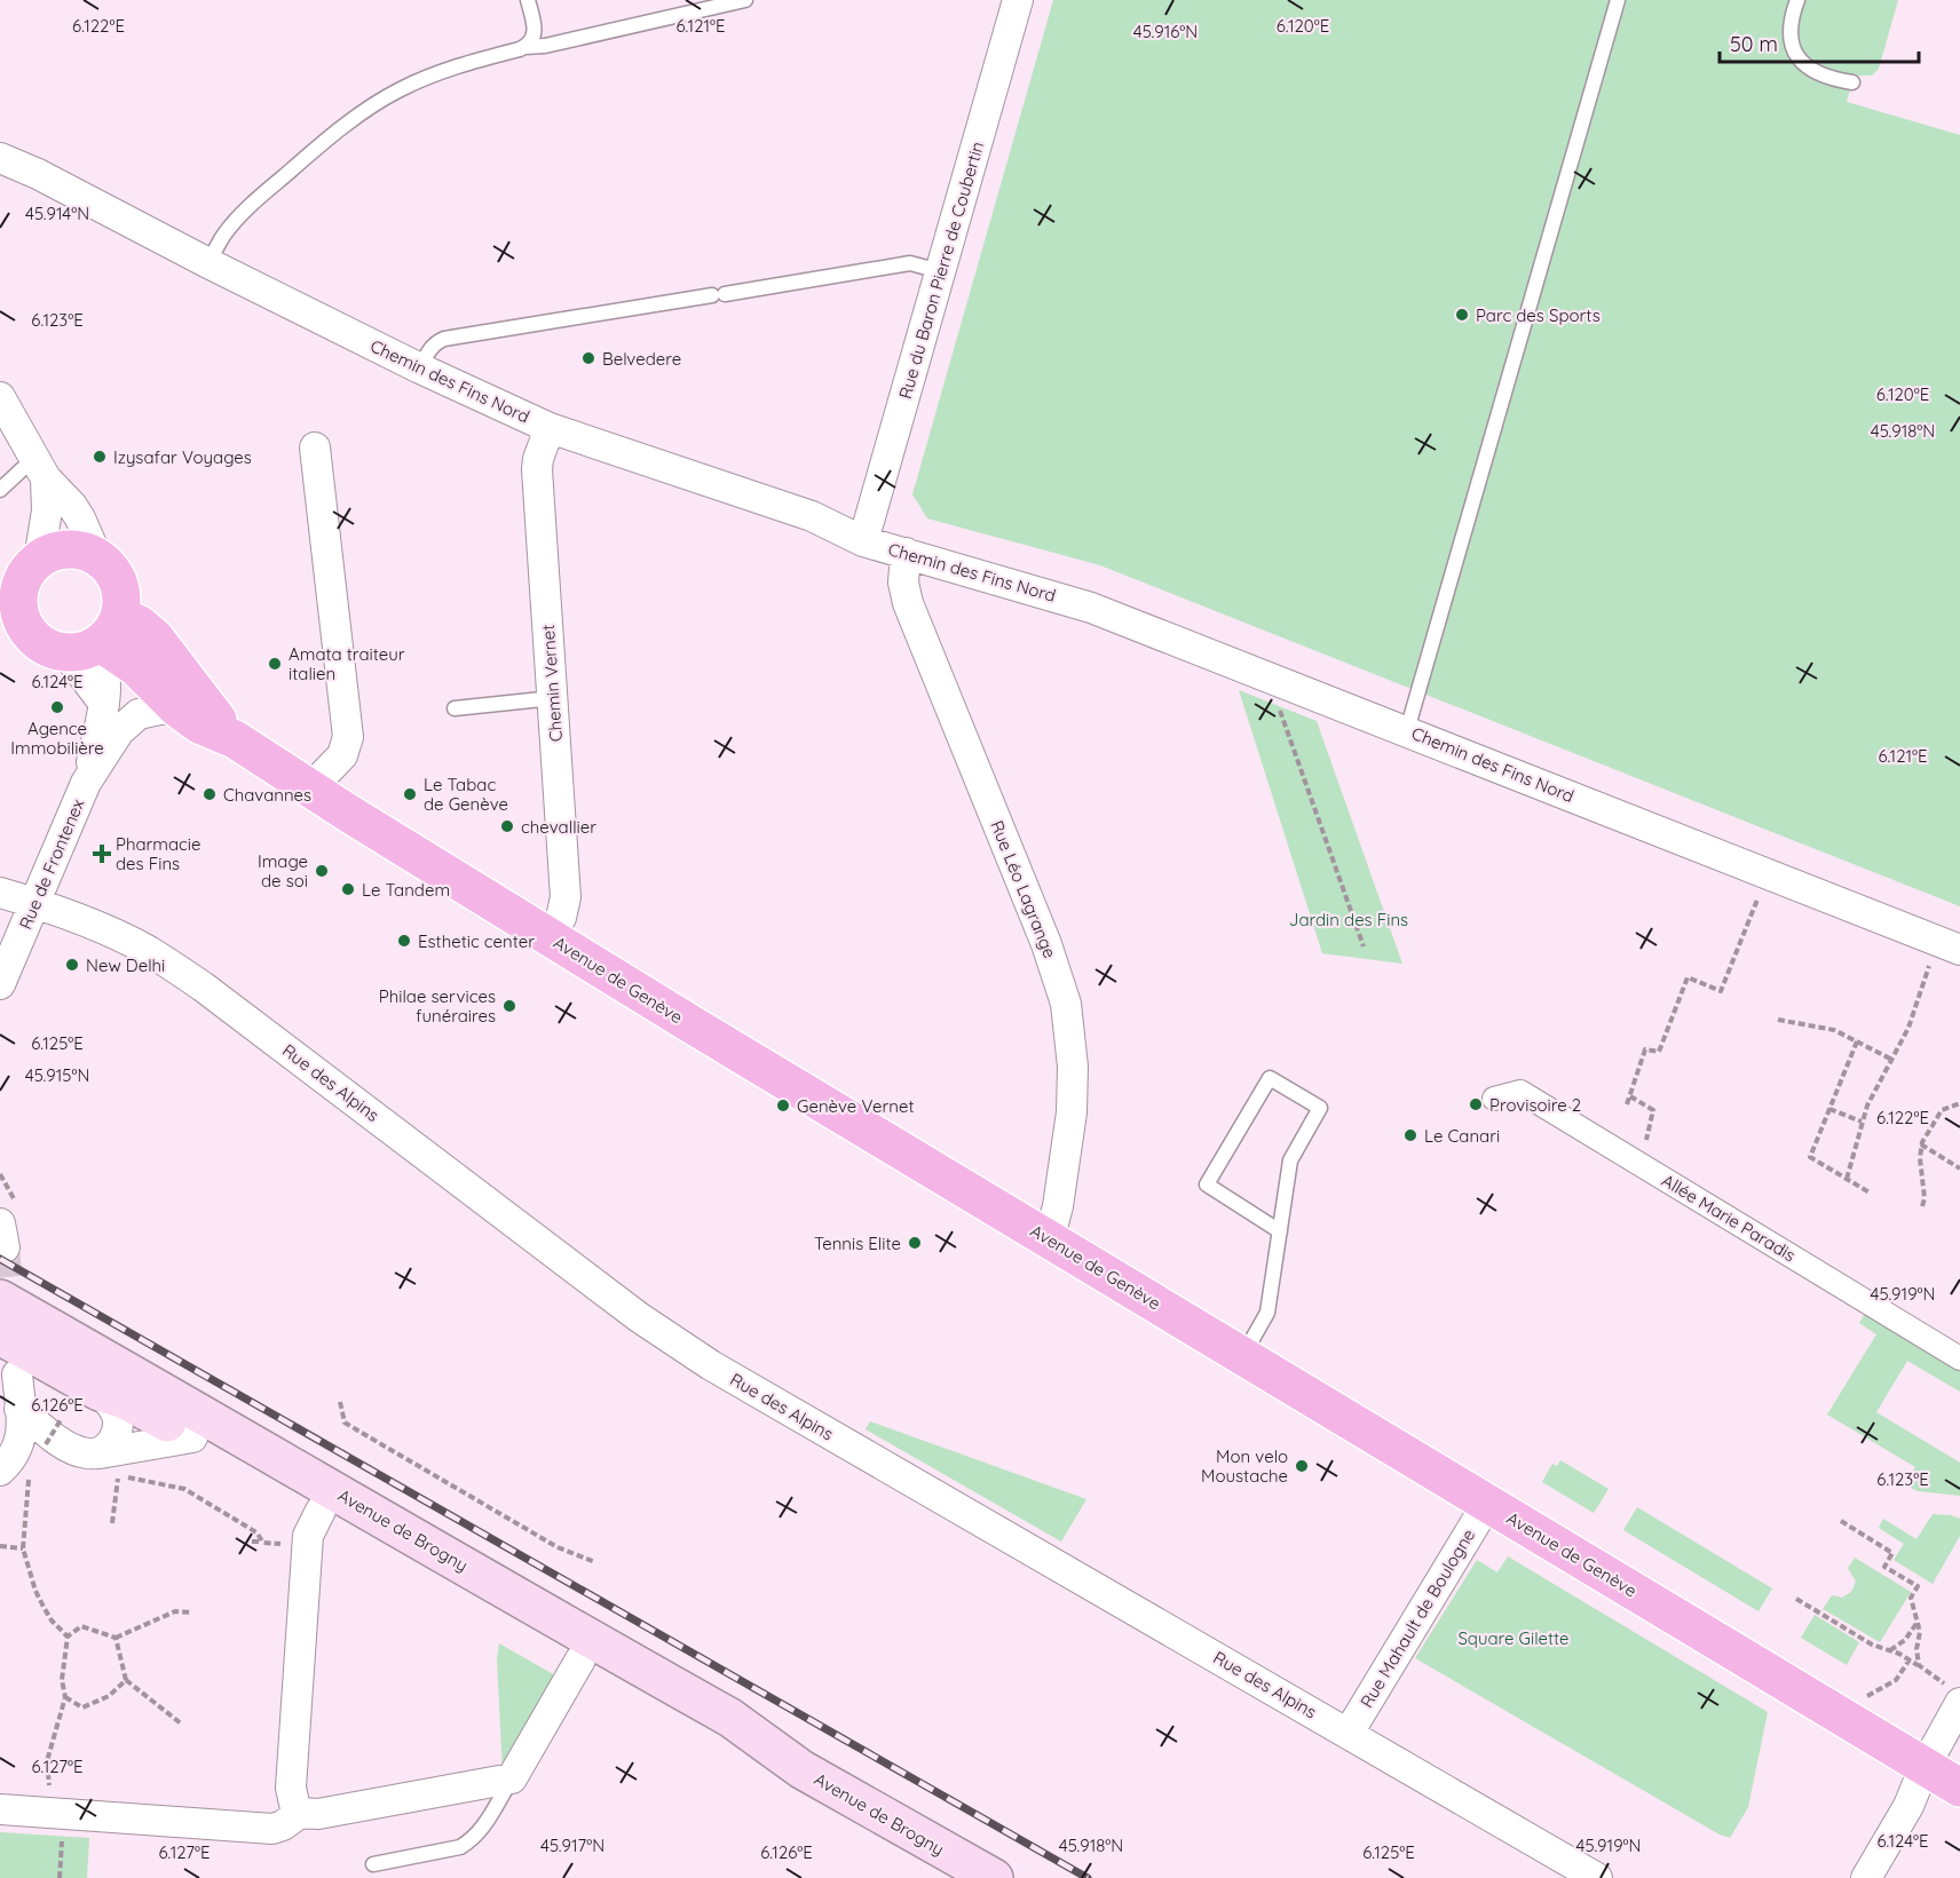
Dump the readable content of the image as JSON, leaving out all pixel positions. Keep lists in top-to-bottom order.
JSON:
{
  "streets": {
    "main road": ["Avenue de Genève", "Avenue de Brogny"],
    "street": [
      "Rue du Baron Pierre de Coubertin",
      "Chemin des Fins Nord",
      "Chemin Vernet",
      "Rue de Frontenex",
      "Rue Léo Lagrange",
      "Rue des Alpins",
      "Allée Marie Paradis",
      "Rue Mahault de Boulogne"
    ]
  },
  "crossings": [
    ["Rue du Baron Pierre de Coubertin", "Chemin des Fins Nord"],
    ["Chemin des Fins Nord", "Chemin Vernet"],
    ["Chemin des Fins Nord", "Rue Léo Lagrange"],
    ["Chemin Vernet", "Avenue de Genève"],
    ["Rue de Frontenex", "Avenue de Genève"],
    ["Rue de Frontenex", "Rue des Alpins"],
    ["Rue Léo Lagrange", "Avenue de Genève"],
    ["Avenue de Genève", "Rue Mahault de Boulogne"],
    ["Rue des Alpins", "Rue Mahault de Boulogne"]
  ],
  "parks": ["Jardin des Fins", "Square Gilette"],
  "places": {
    "other": [
      "Parc des Sports",
      "Belvedere",
      "Izysafar Voyages",
      "Amata traiteur italien",
      "Agence Immobilière",
      "Chavannes",
      "Le Tabac de Genève",
      "chevallier",
      "Image de soi",
      "Le Tandem",
      "Esthetic center",
      "New Delhi",
      "Philae services funéraires",
      "Provisoire 2",
      "Genève Vernet",
      "Le Canari",
      "Tennis Elite",
      "Mon velo Moustache"
    ],
    "health": ["Pharmacie des Fins"]
  },
  "scale_bar": "50 m",
  "coordinates": [
    "6.122°E",
    "6.121°E",
    "6.120°E",
    "45.916°N",
    "45.914°N",
    "6.123°E",
    "45.918°N",
    "6.124°E",
    "6.125°E",
    "45.915°N",
    "45.919°N",
    "6.126°E",
    "6.127°E",
    "45.917°N"
  ]
}
